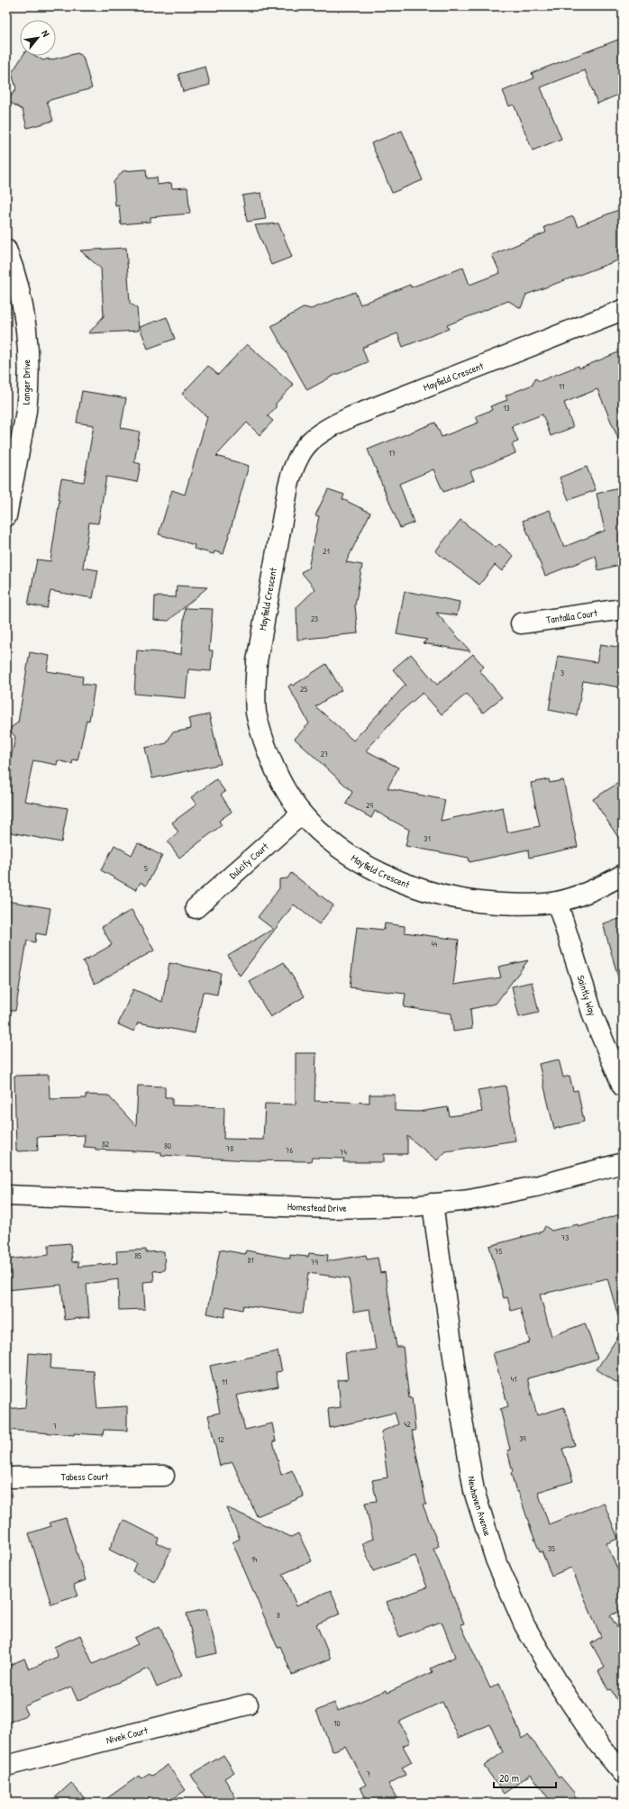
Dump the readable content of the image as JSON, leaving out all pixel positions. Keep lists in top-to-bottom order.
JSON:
{
  "streets": {
    "street": [
      "Mayfield Crescent",
      "Langer Drive",
      "Tantalla Court",
      "Dulcify Court",
      "Saintly Way",
      "Homestead Drive",
      "Tabess Court",
      "Newhaven Avenue",
      "Nivek Court"
    ]
  },
  "crossings": [
    ["Mayfield Crescent", "Dulcify Court"],
    ["Mayfield Crescent", "Saintly Way"],
    ["Homestead Drive", "Newhaven Avenue"]
  ],
  "house_numbers": [
    "11",
    "13",
    "17",
    "21",
    "23",
    "3",
    "25",
    "27",
    "29",
    "31",
    "5",
    "44",
    "82",
    "80",
    "78",
    "76",
    "74",
    "73",
    "75",
    "85",
    "81",
    "79",
    "41",
    "11",
    "42",
    "7",
    "39",
    "12",
    "35",
    "14",
    "8",
    "10",
    "7"
  ],
  "scale_bar": "20 m",
  "north": "top right"
}
